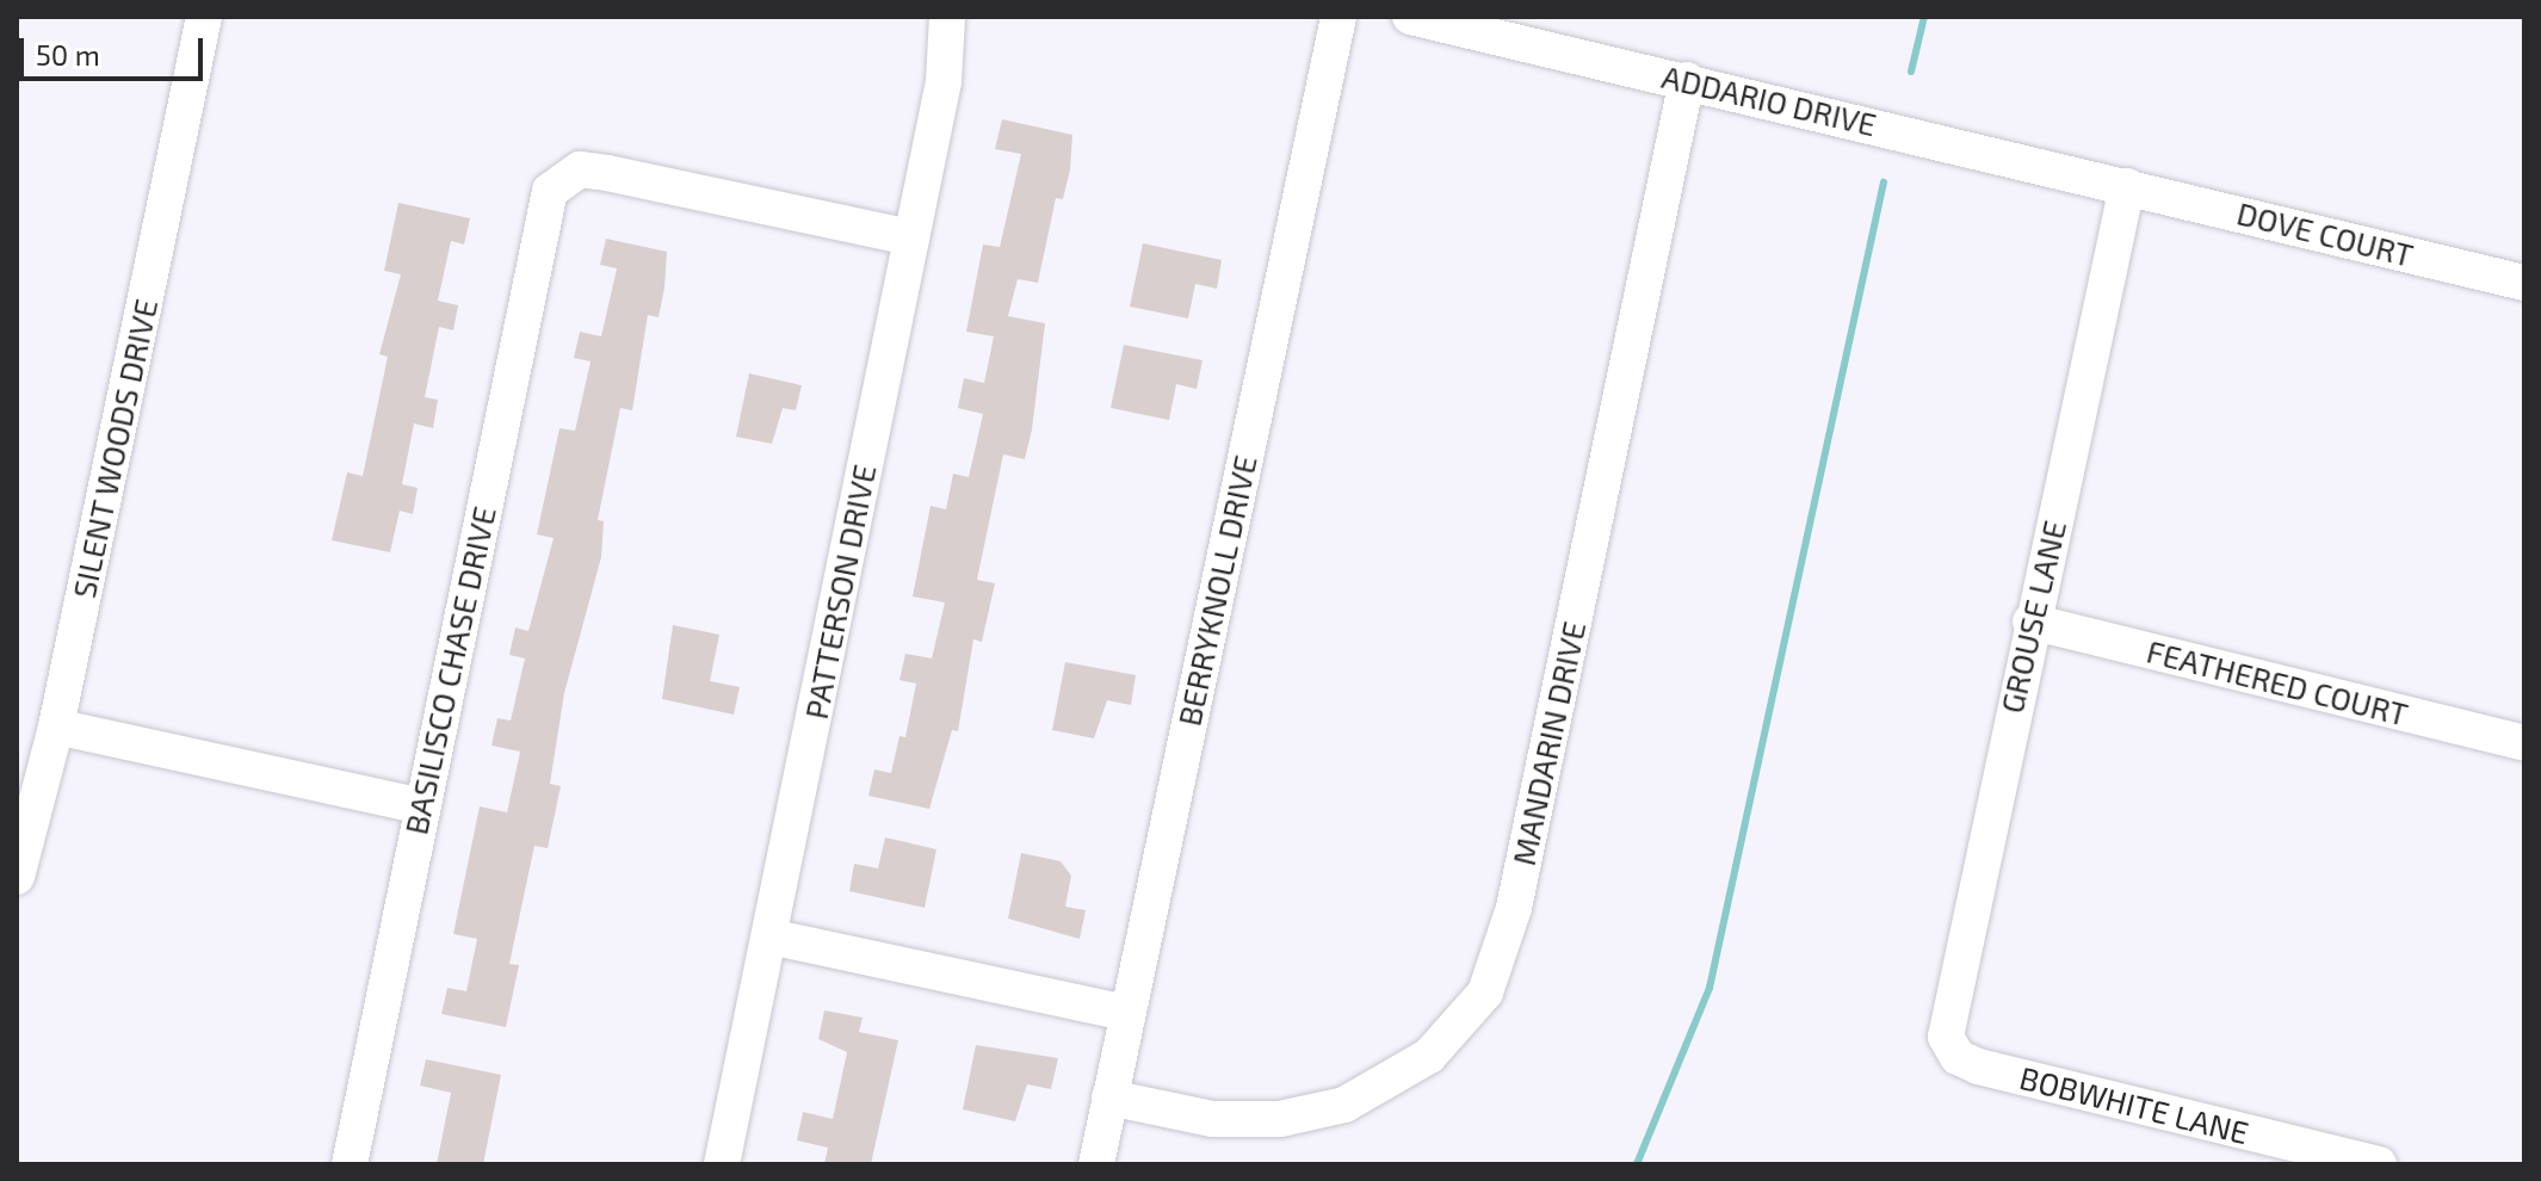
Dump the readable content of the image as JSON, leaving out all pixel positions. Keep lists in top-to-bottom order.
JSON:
{
  "streets": {
    "street": [
      "ADDARIO DRIVE",
      "DOVE COURT",
      "SILENT WOODS DRIVE",
      "BERRYKNOLL DRIVE",
      "PATTERSON DRIVE",
      "GROUSE LANE",
      "BASILISCO CHASE DRIVE",
      "FEATHERED COURT",
      "MANDARIN DRIVE",
      "BOBWHITE LANE"
    ]
  },
  "crossings": [
    ["ADDARIO DRIVE", "DOVE COURT"],
    ["ADDARIO DRIVE", "GROUSE LANE"],
    ["ADDARIO DRIVE", "MANDARIN DRIVE"],
    ["DOVE COURT", "GROUSE LANE"],
    ["BERRYKNOLL DRIVE", "MANDARIN DRIVE"],
    ["PATTERSON DRIVE", "BASILISCO CHASE DRIVE"],
    ["GROUSE LANE", "FEATHERED COURT"],
    ["GROUSE LANE", "BOBWHITE LANE"]
  ],
  "scale_bar": "50 m"
}
